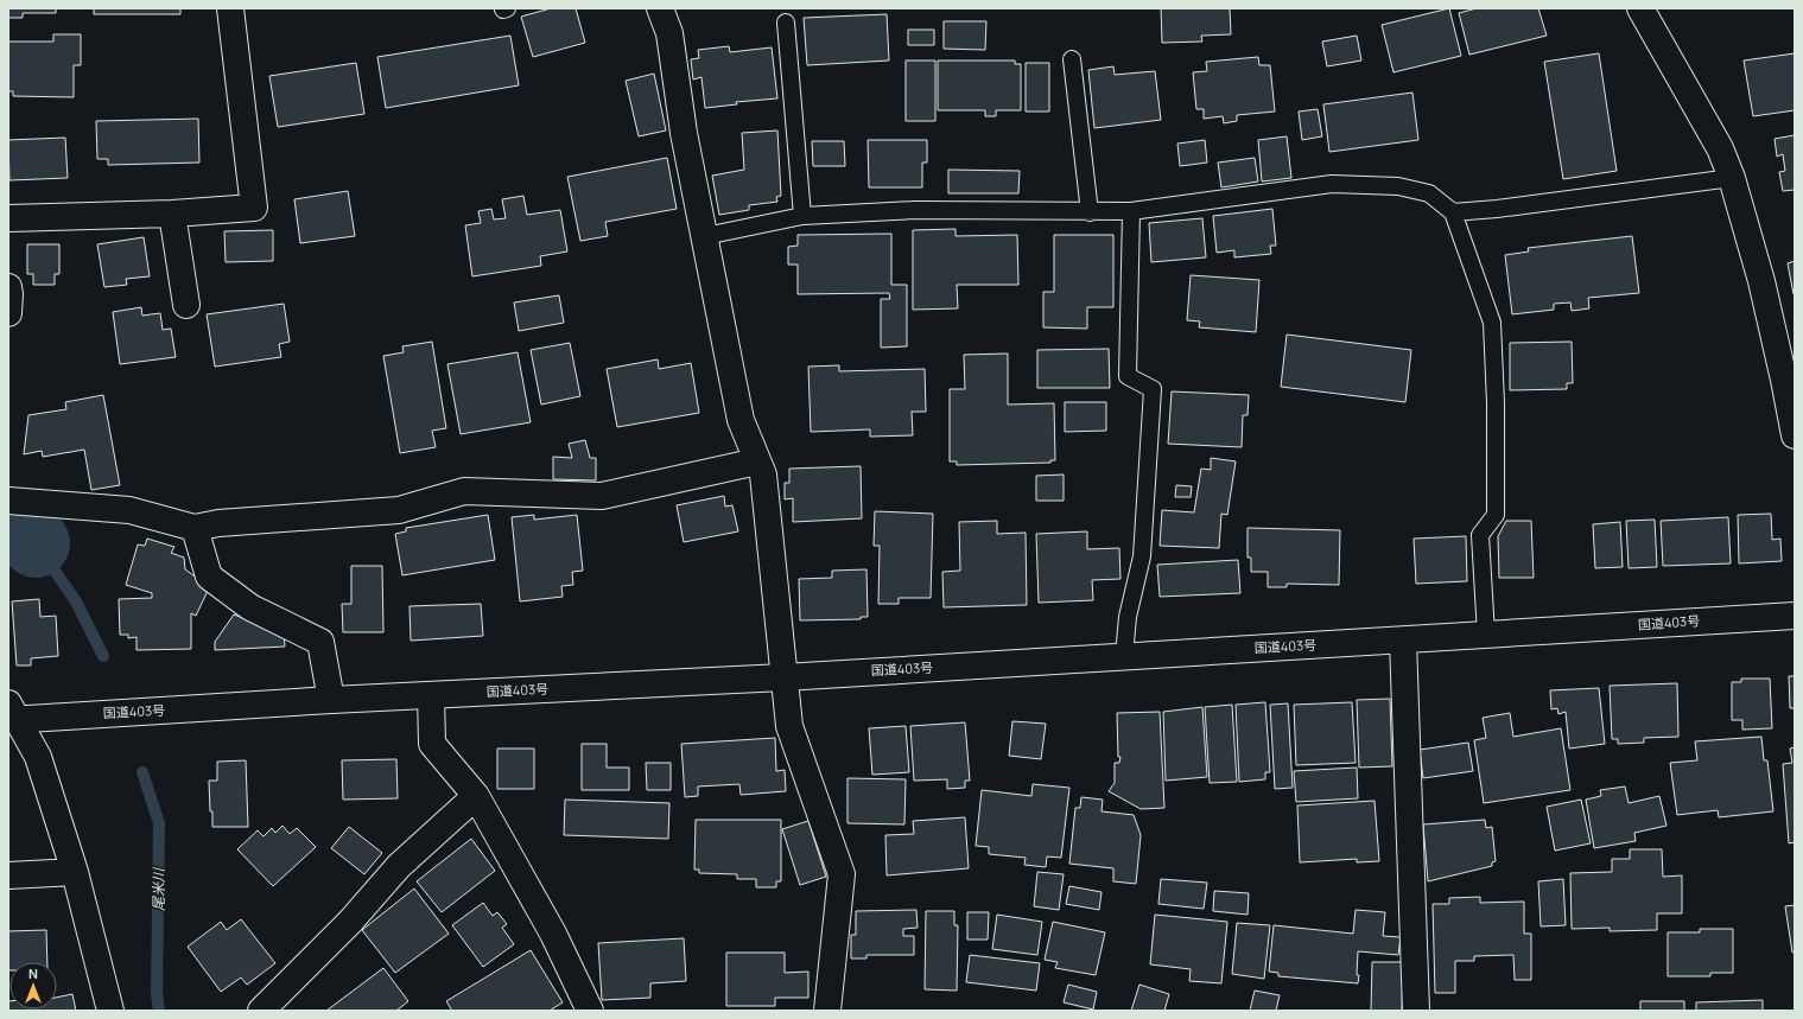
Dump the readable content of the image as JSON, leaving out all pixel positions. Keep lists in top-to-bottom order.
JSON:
{
  "streets": {
    "main road": ["国道403号"]
  },
  "water": ["尾米川"],
  "north": "top"
}
